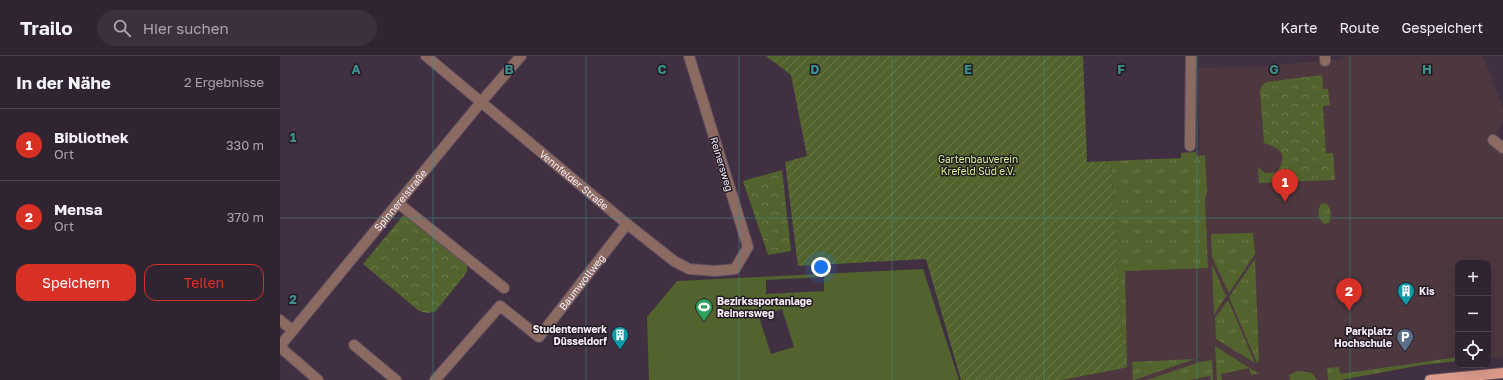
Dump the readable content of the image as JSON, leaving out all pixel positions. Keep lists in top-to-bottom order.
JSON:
{
  "streets": {
    "street": [
      "Reinersweg",
      "Vennfelder Straße",
      "Spinnereistraße",
      "Baumwollweg"
    ]
  },
  "crossings": [
    ["Reinersweg", "Vennfelder Straße"],
    ["Vennfelder Straße", "Spinnereistraße"],
    ["Vennfelder Straße", "Baumwollweg"]
  ],
  "parks": ["Gartenbauverein Krefeld Süd e.V."],
  "places": {
    "building": ["Kis", "Studentenwerk Düsseldorf"],
    "sports": ["Bezirkssportanlage Reinersweg"],
    "parking": ["Parkplatz Hochschule"]
  },
  "page": {
    "header": "Trailo",
    "search": "Hier suchen",
    "nav": ["Karte", "Route", "Gespeichert"],
    "heading": ["In der Nähe", "2 Ergebnisse"],
    "list": [
      {
        "mark": "1",
        "name": "Bibliothek",
        "note": "Ort",
        "value": "330 m"
      },
      {
        "mark": "2",
        "name": "Mensa",
        "note": "Ort",
        "value": "370 m"
      }
    ],
    "pins": ["1", "2"],
    "buttons": ["Speichern", "Teilen"],
    "map_buttons": ["+", "−"]
  },
  "grid": {
    "columns": [
      "A",
      "B",
      "C",
      "D",
      "E",
      "F",
      "G",
      "H"
    ],
    "rows": ["1", "2"]
  }
}
